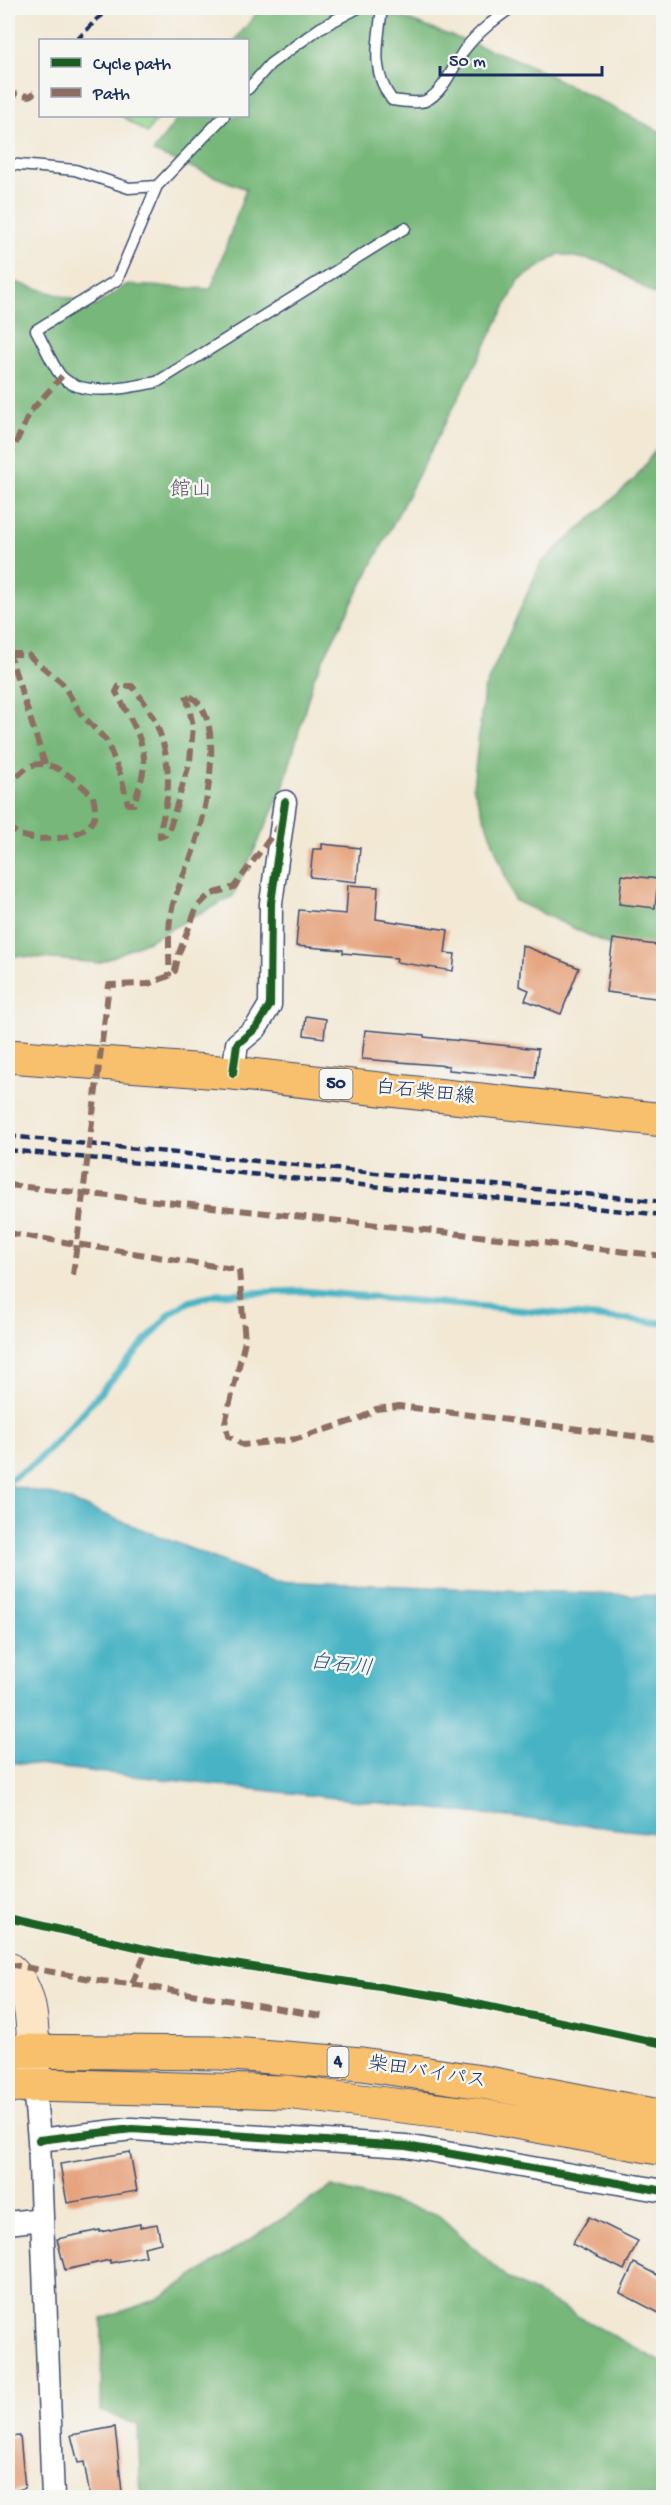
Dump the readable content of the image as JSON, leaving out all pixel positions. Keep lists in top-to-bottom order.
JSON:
{
  "streets": {
    "main road": [
      "50",
      "白石柴田線",
      "4",
      "柴田バイパス"
    ]
  },
  "districts": ["館山"],
  "water": ["白石川"],
  "legend": ["Cycle path", "Path"],
  "scale_bar": "50 m"
}
